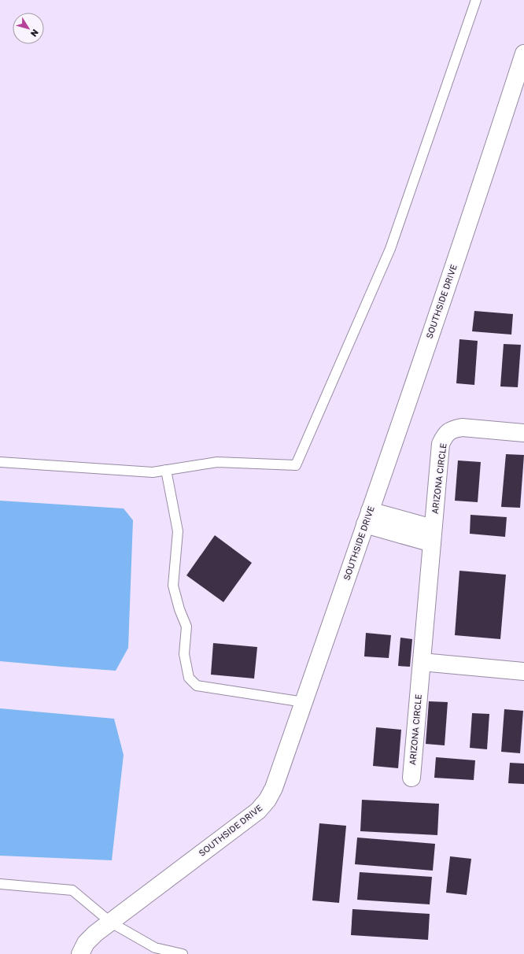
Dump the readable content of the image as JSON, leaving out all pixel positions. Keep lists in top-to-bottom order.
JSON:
{
  "streets": {
    "street": ["SOUTHSIDE DRIVE", "ARIZONA CIRCLE"]
  },
  "north": "bottom right"
}
